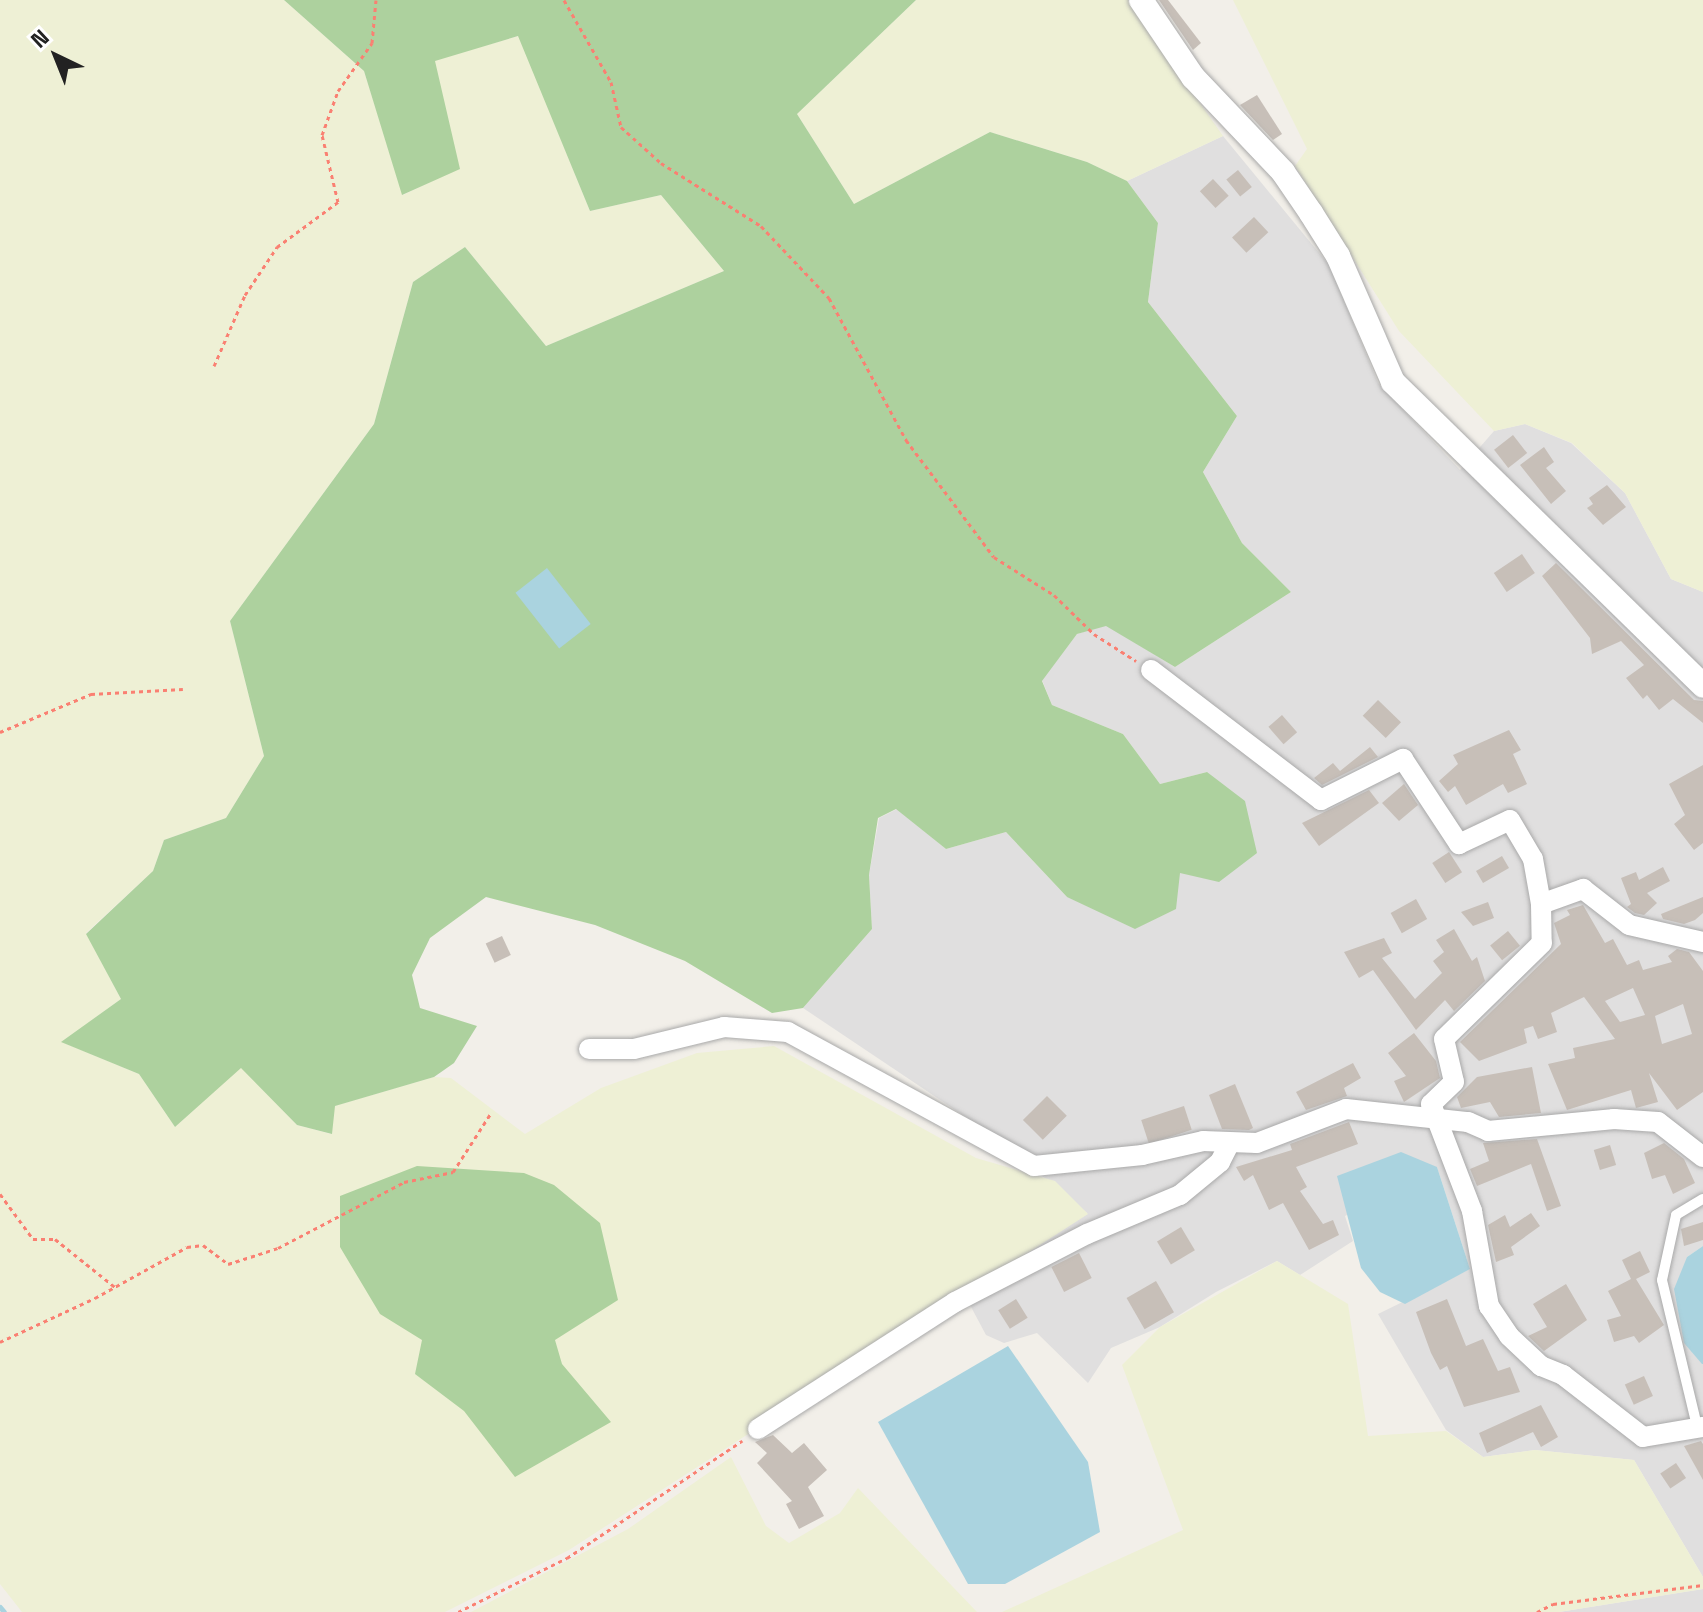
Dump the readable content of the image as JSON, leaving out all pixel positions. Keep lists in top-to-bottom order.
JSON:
{
  "north": "top left"
}
